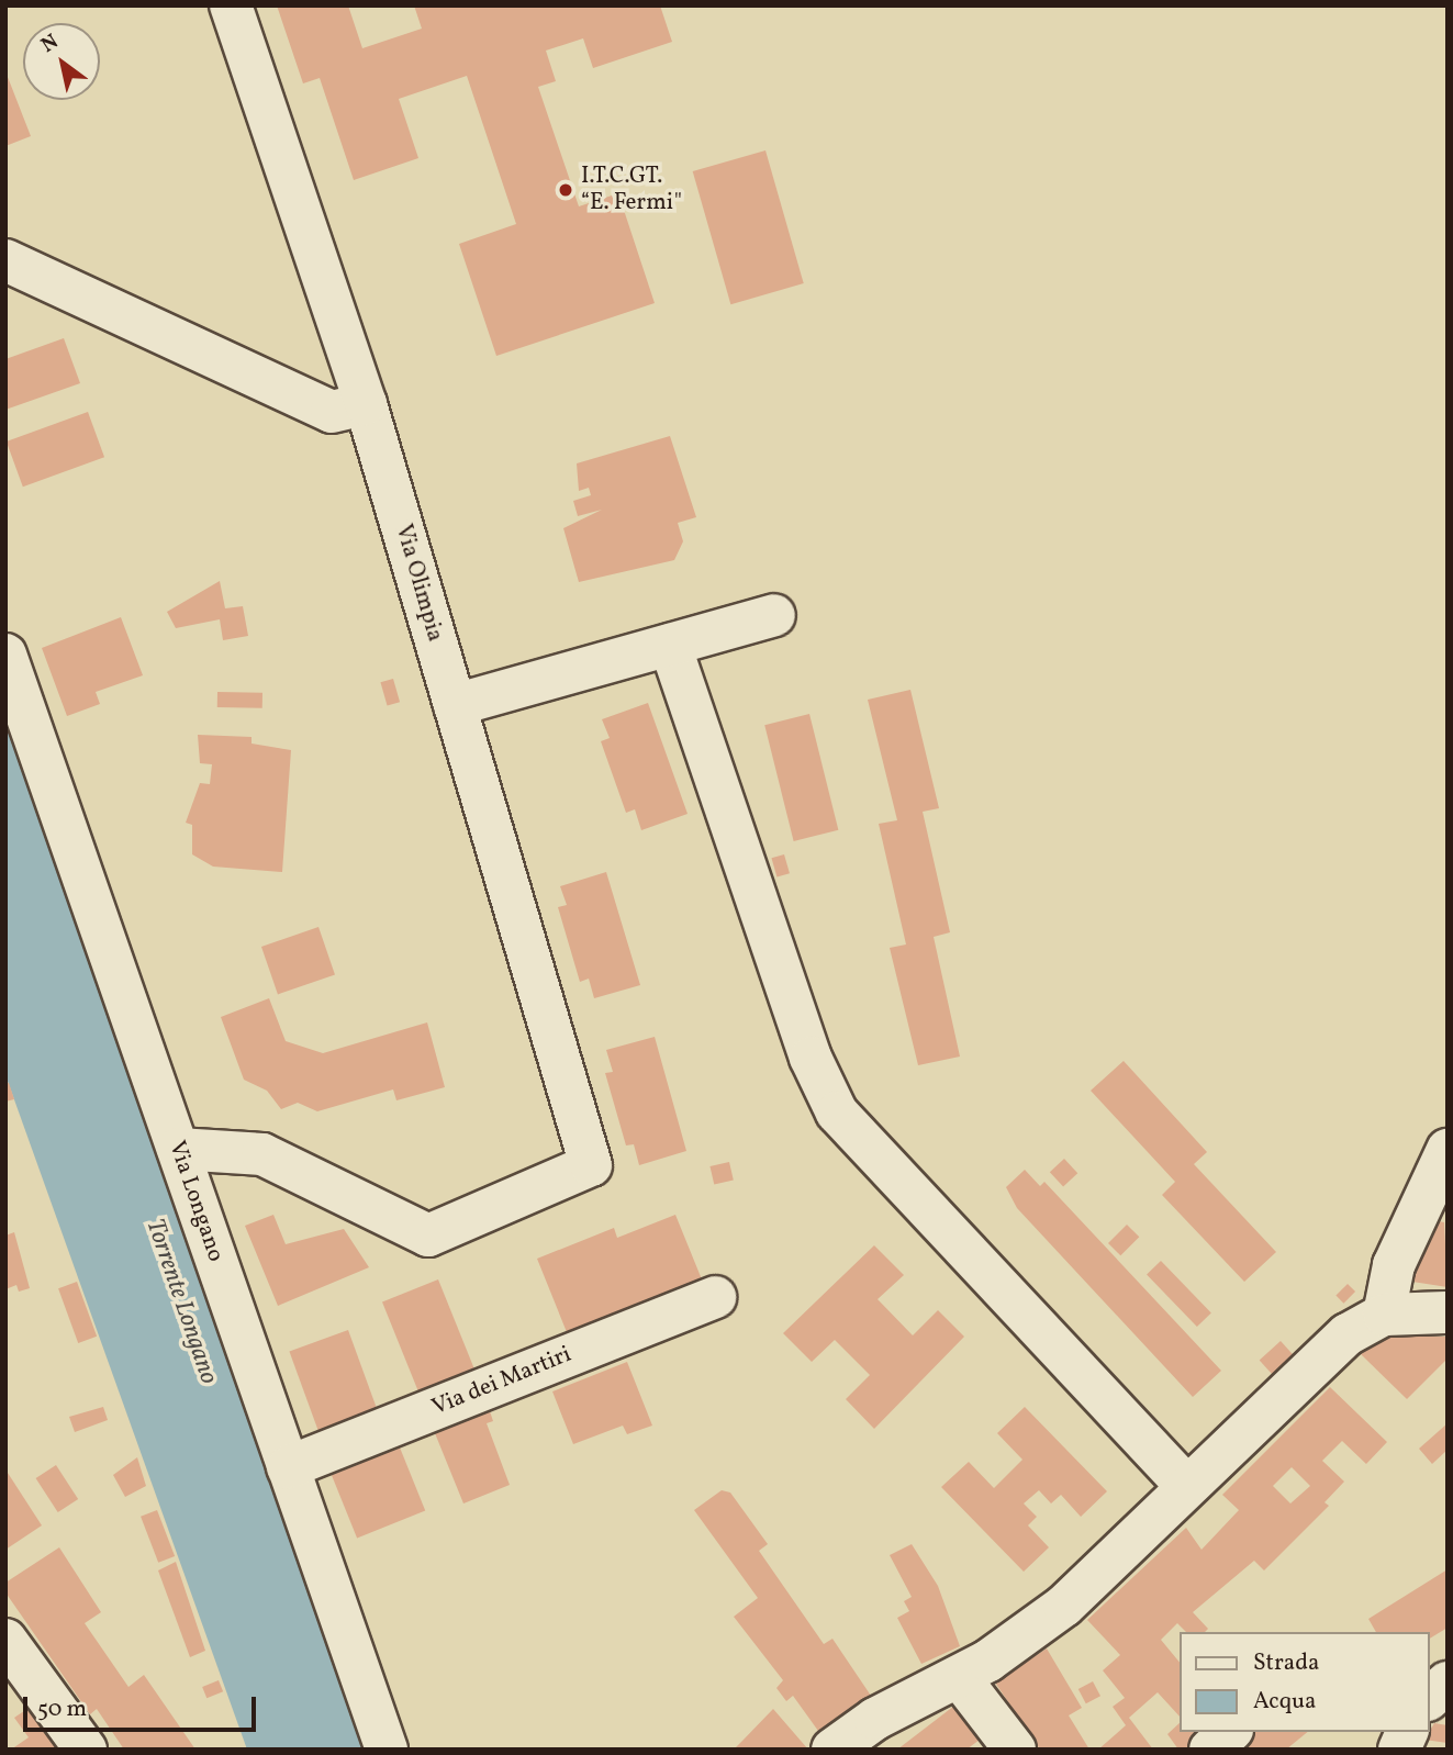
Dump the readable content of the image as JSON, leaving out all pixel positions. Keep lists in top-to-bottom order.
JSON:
{
  "streets": {
    "street": ["Via Olimpia", "Via Longano", "Via dei Martiri"]
  },
  "crossings": [
    ["Via Olimpia", "Via Longano"],
    ["Via Longano", "Via dei Martiri"]
  ],
  "water": ["Torrente Longano"],
  "places": ["I.T.C.GT. “E. Fermi\""],
  "legend": ["Strada", "Acqua"],
  "scale_bar": "50 m",
  "north": "top left"
}
